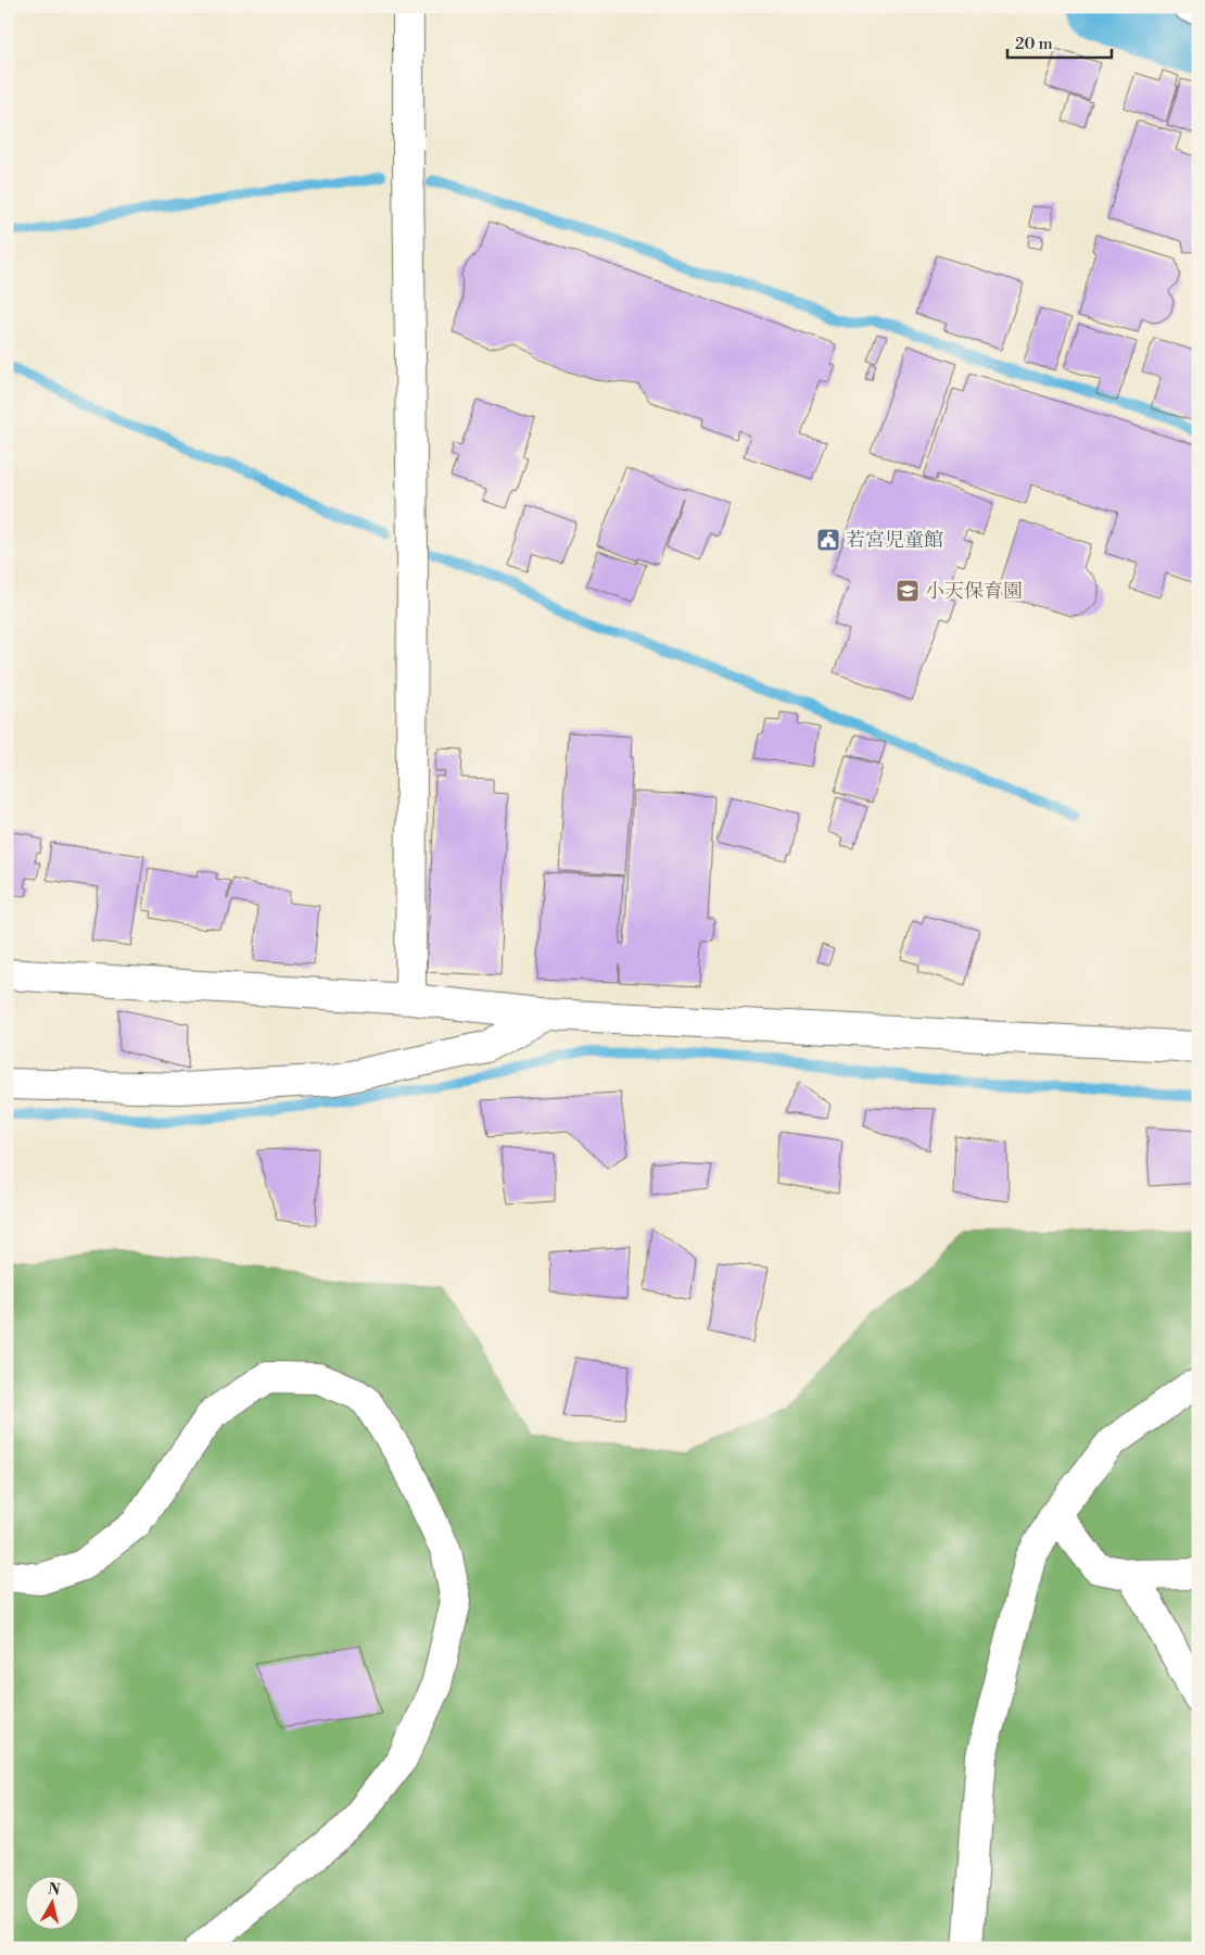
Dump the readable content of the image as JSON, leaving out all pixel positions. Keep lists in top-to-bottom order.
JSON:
{
  "places": {
    "public building": ["若宮児童館"],
    "school or university": ["小天保育園"]
  },
  "scale_bar": "20 m",
  "north": "top"
}
